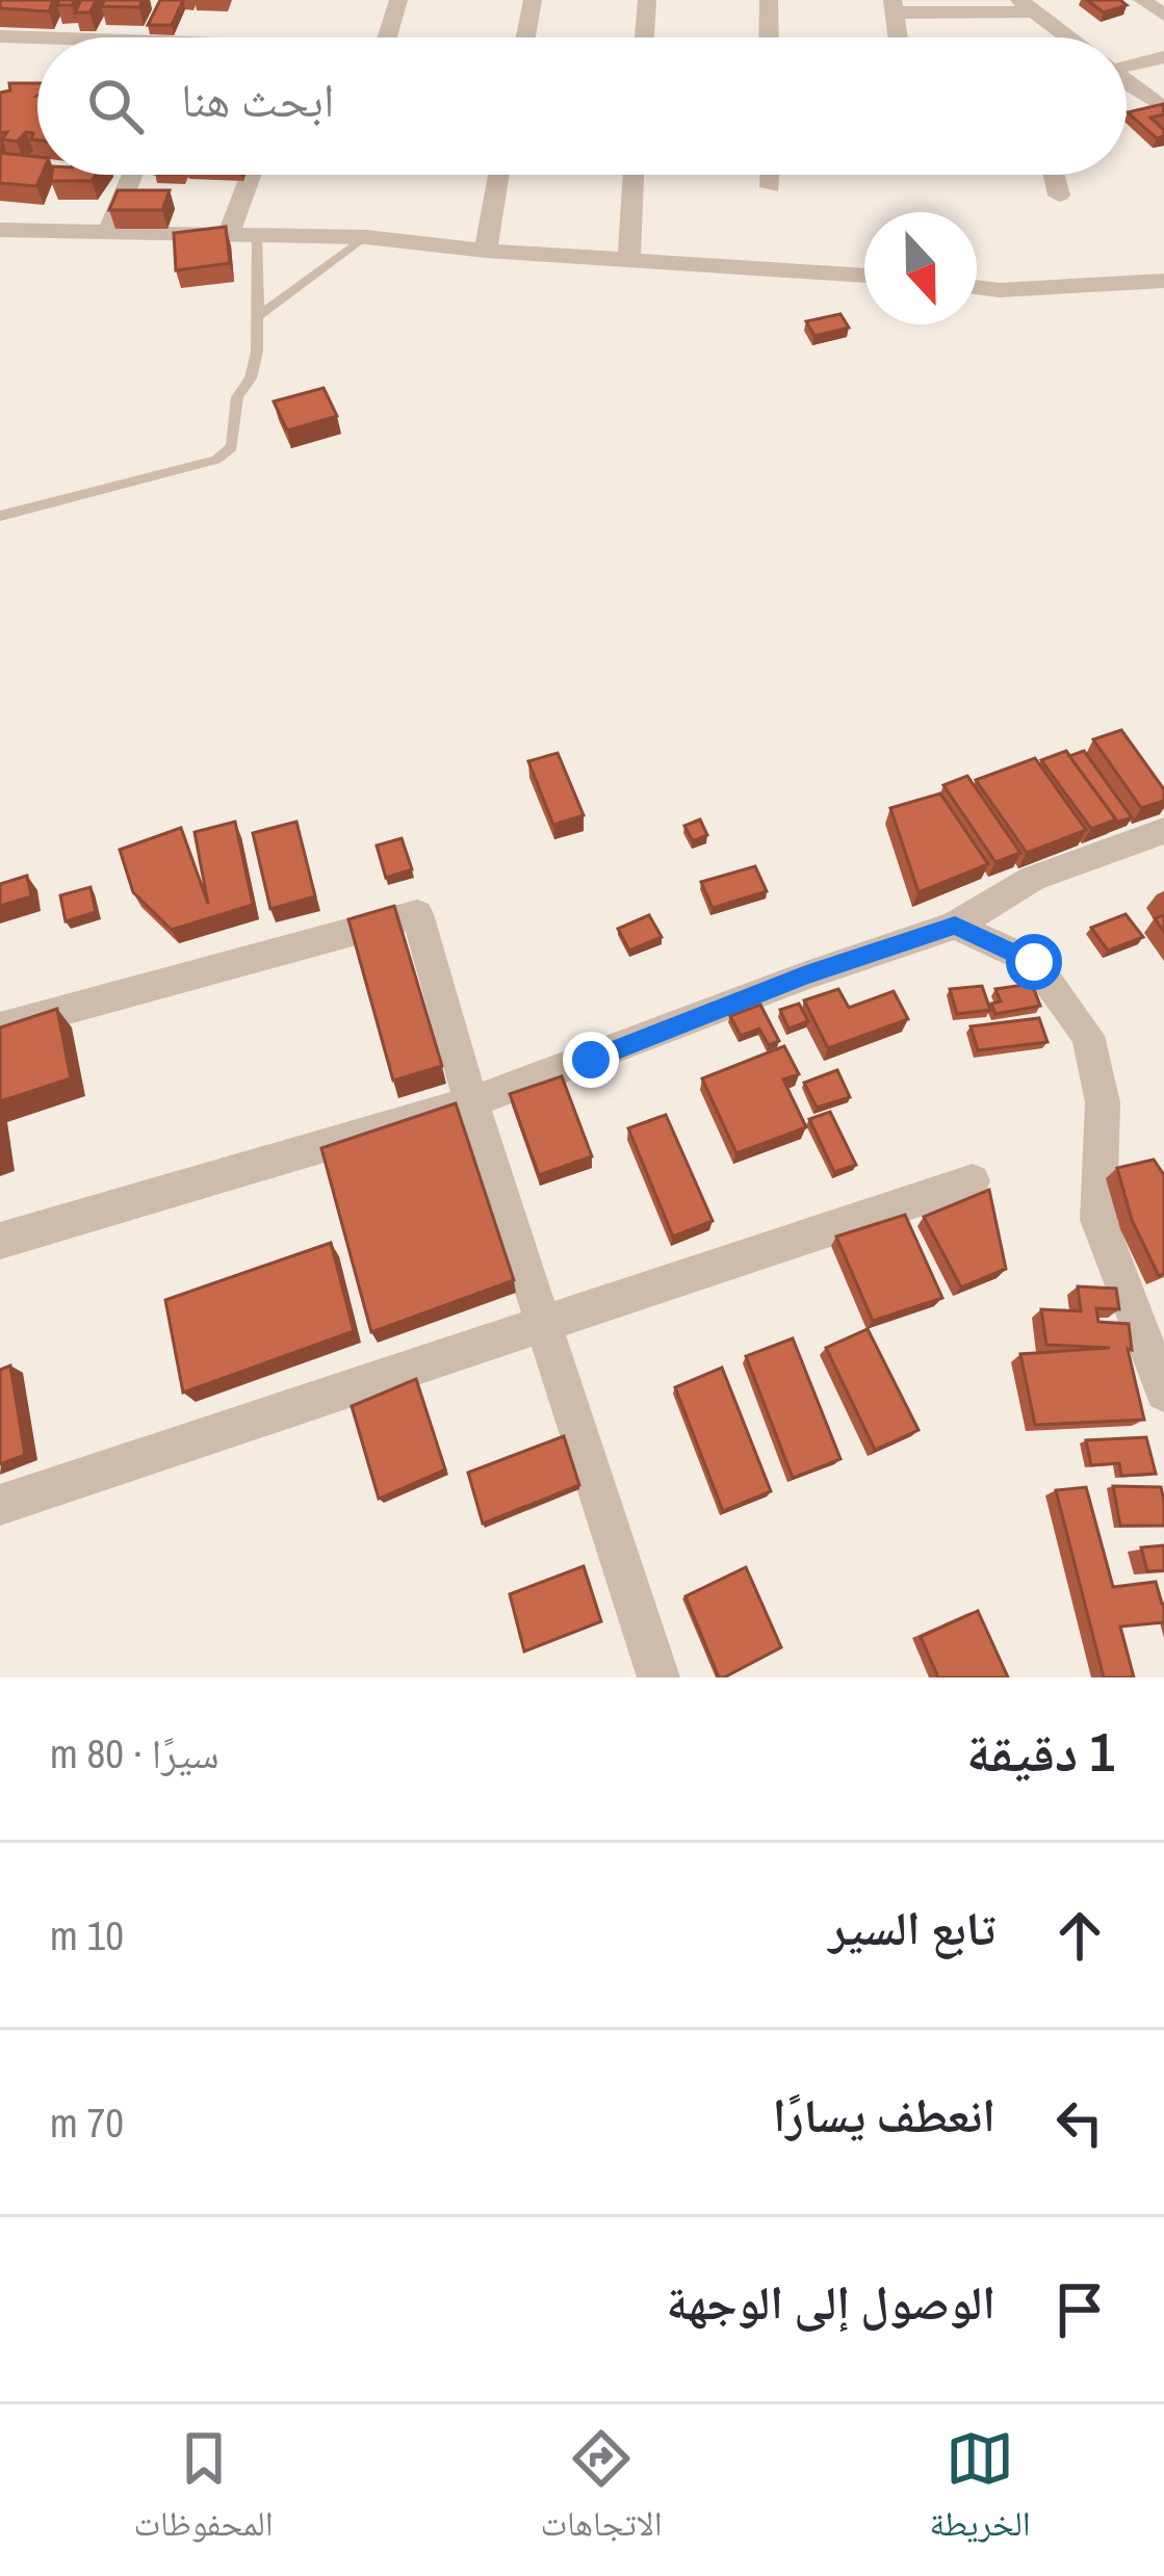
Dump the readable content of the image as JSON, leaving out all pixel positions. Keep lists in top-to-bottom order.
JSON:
{
  "north": "bottom",
  "page": {
    "search": "ابحث هنا",
    "heading": ["1 دقيقة", "سيرًا · 80 m"],
    "list": [
      ["تابع السير", "10 m"],
      ["انعطف يسارًا", "70 m"],
      "الوصول إلى الوجهة"
    ],
    "nav": ["الخريطة", "الاتجاهات", "المحفوظات"]
  }
}
